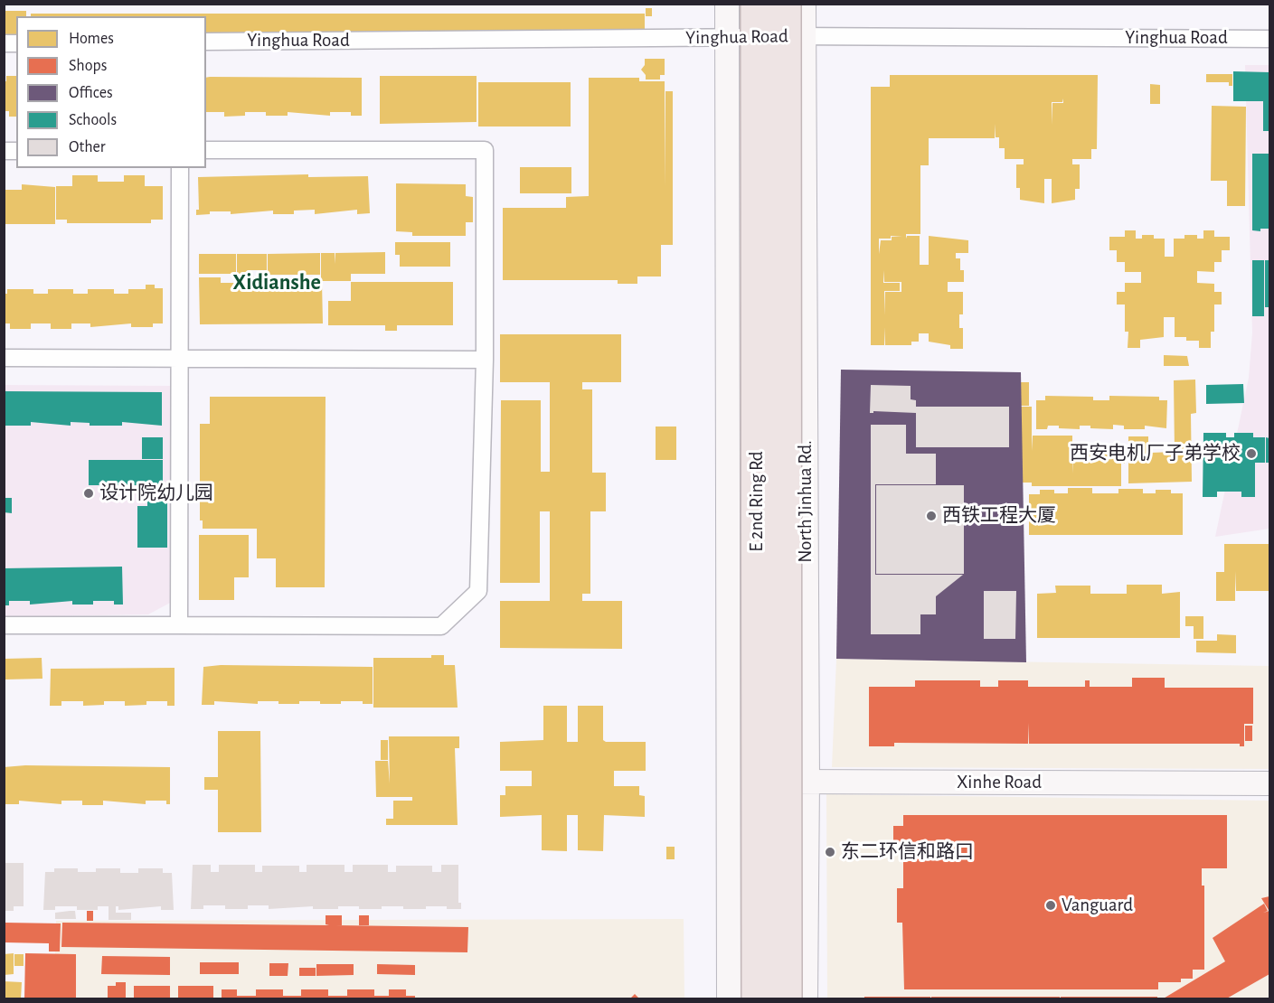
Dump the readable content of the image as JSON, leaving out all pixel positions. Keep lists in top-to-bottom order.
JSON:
{
  "streets": {
    "highway": ["E 2nd Ring Rd"],
    "main road": ["North Jinhua Rd.", "Xinhe Road"],
    "street": ["Yinghua Road"]
  },
  "crossings": [
    ["Yinghua Road", "North Jinhua Rd."],
    ["North Jinhua Rd.", "Xinhe Road"]
  ],
  "districts": ["Xidianshe"],
  "places": [
    "西安电机厂子弟学校",
    "设计院幼儿园",
    "西铁工程大厦",
    "东二环信和路口",
    "Vanguard"
  ],
  "legend": [
    "Homes",
    "Shops",
    "Offices",
    "Schools",
    "Other"
  ]
}
